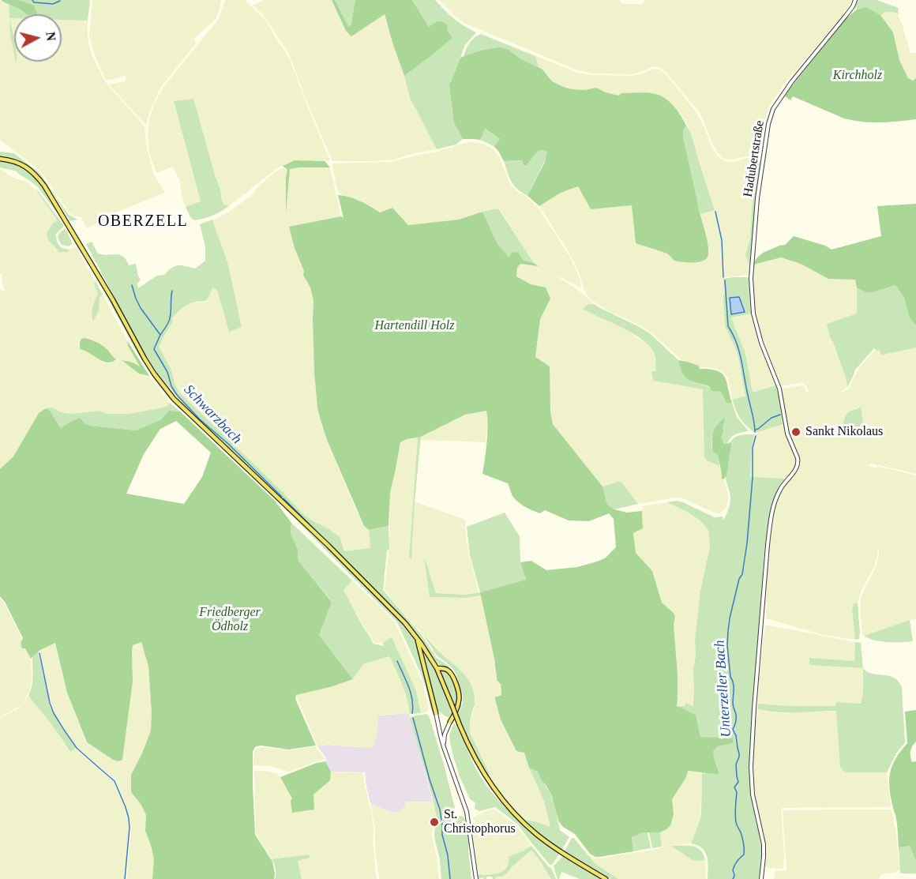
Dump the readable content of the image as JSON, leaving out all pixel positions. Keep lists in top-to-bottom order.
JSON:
{
  "streets": {
    "street": ["Hadubertstraße"]
  },
  "districts": ["OBERZELL"],
  "water": ["Schwarzbach", "Unterzeller Bach"],
  "parks": ["Kirchholz", "Hartendill Holz", "Friedberger Ödholz"],
  "places": ["Sankt Nikolaus", "St. Christophorus"],
  "north": "right"
}
